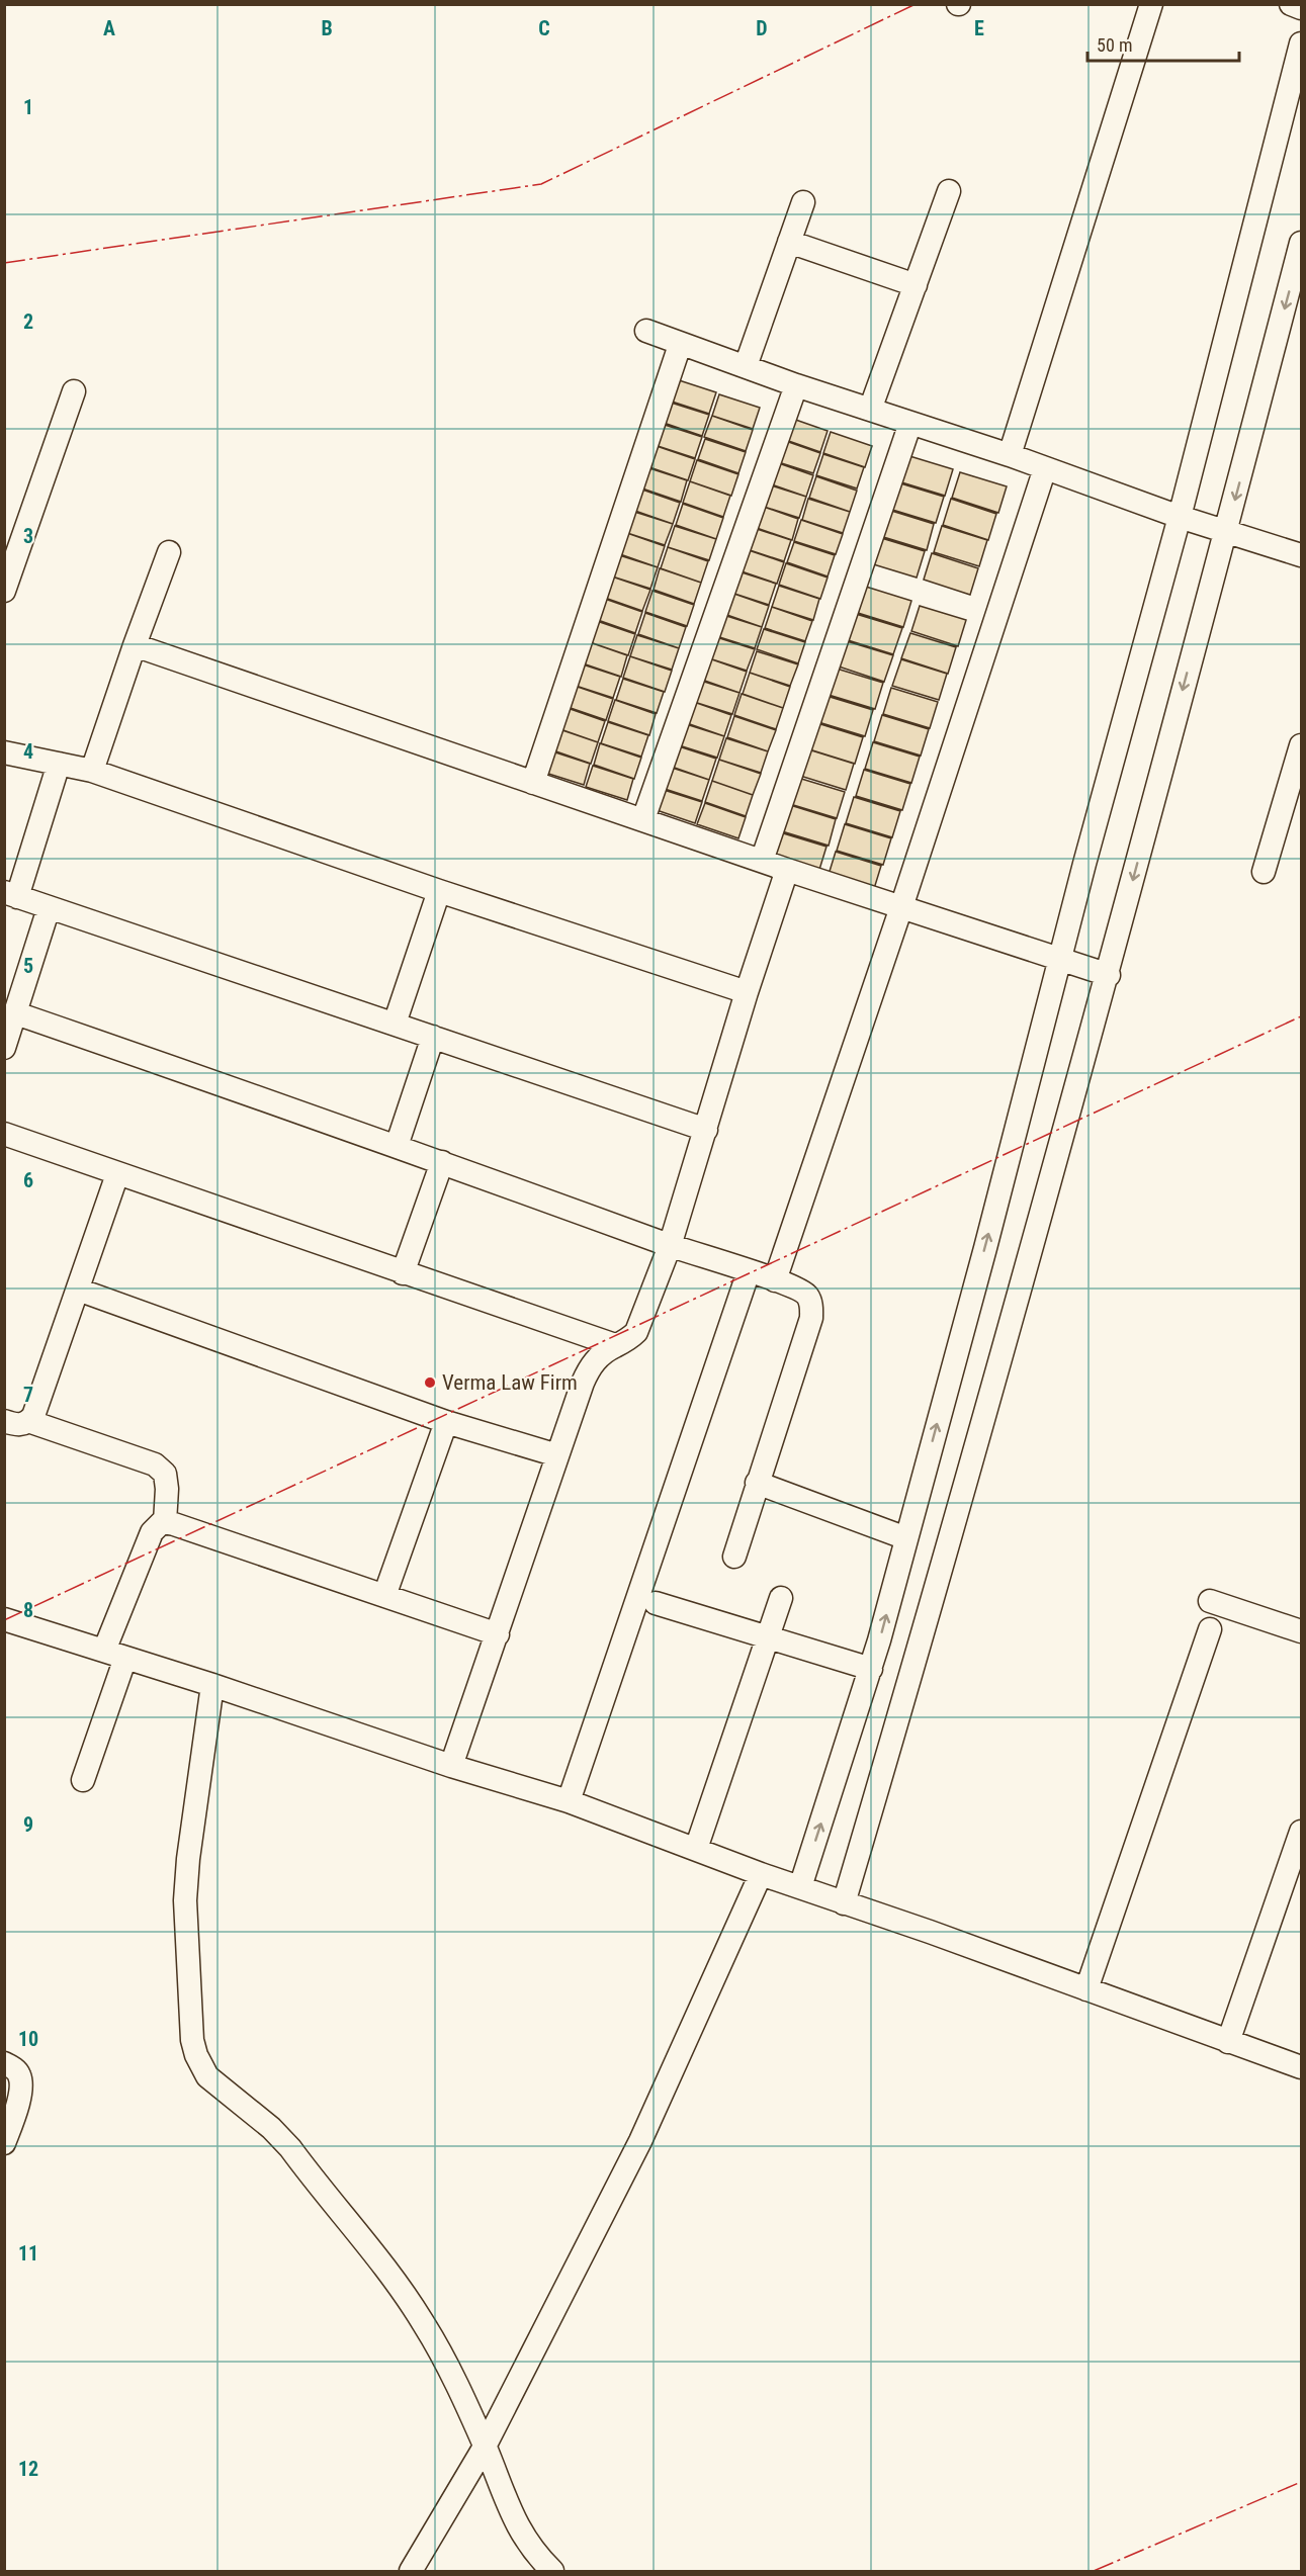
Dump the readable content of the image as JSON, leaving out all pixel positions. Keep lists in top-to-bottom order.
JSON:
{
  "places": ["Verma Law Firm"],
  "scale_bar": "50 m",
  "grid": {
    "columns": [
      "A",
      "B",
      "C",
      "D",
      "E"
    ],
    "rows": [
      "1",
      "2",
      "3",
      "4",
      "5",
      "6",
      "7",
      "8",
      "9",
      "10",
      "11",
      "12"
    ]
  }
}
